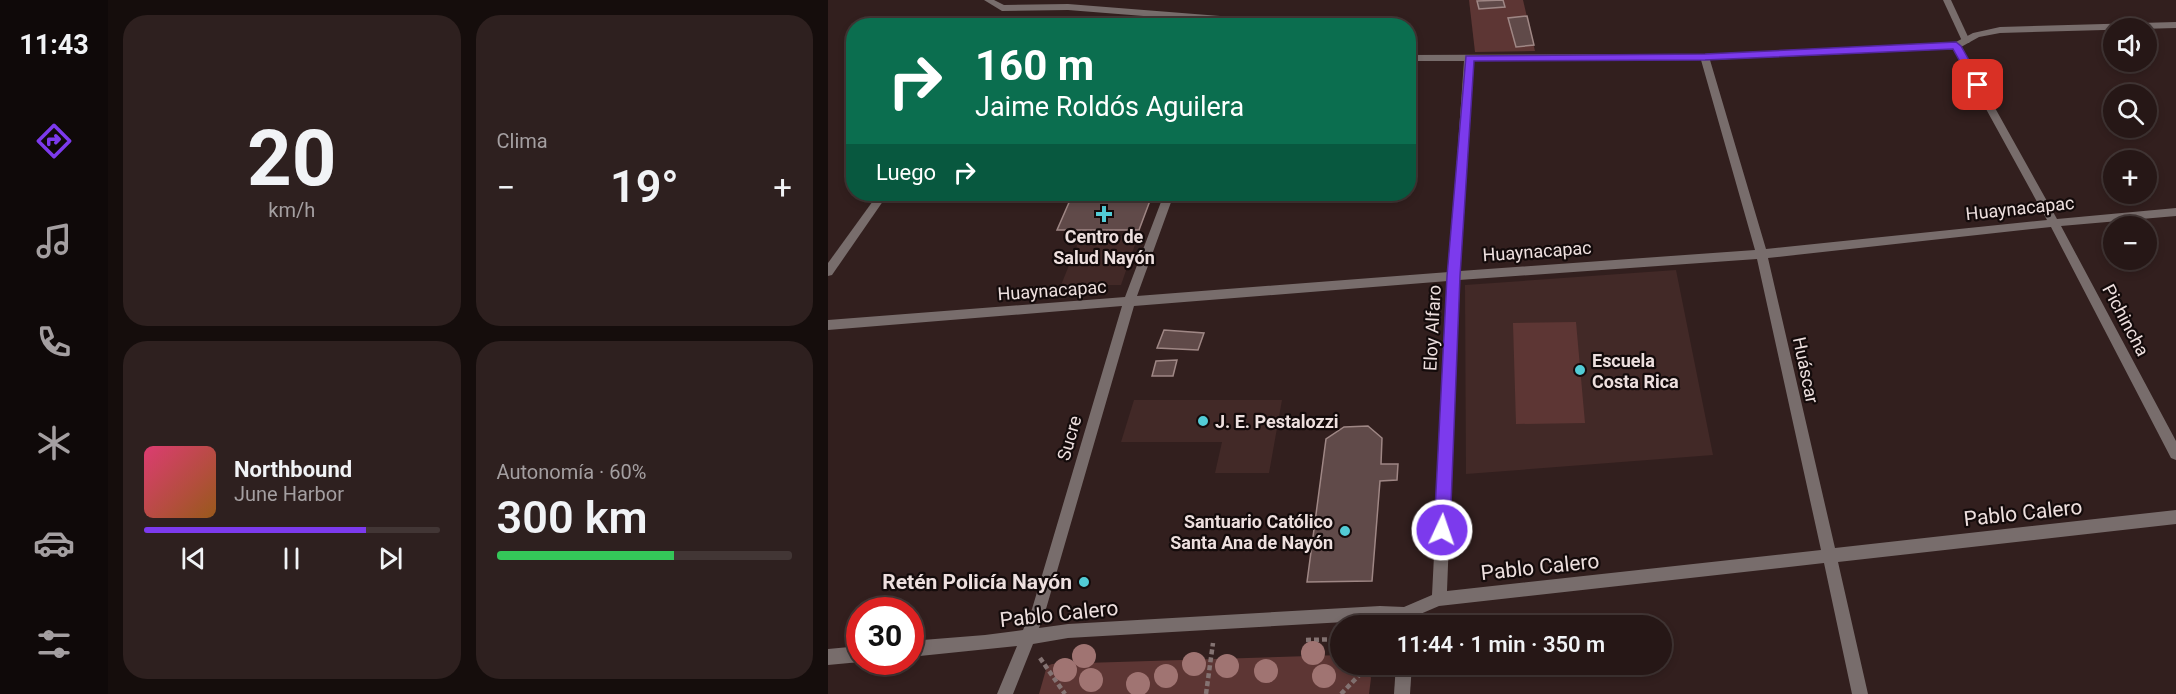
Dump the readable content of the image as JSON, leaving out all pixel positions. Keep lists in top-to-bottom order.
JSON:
{
  "streets": {
    "street": [
      "Huaynacapac",
      "Pichincha",
      "Eloy Alfaro",
      "Huáscar",
      "Sucre",
      "Pablo Calero"
    ]
  },
  "crossings": [
    ["Huaynacapac", "Pichincha"],
    ["Huaynacapac", "Eloy Alfaro"],
    ["Huaynacapac", "Huáscar"],
    ["Huaynacapac", "Sucre"],
    ["Eloy Alfaro", "Pablo Calero"],
    ["Huáscar", "Pablo Calero"],
    ["Sucre", "Pablo Calero"]
  ],
  "places": {
    "health": ["Centro de Salud Nayón"],
    "other": [
      "Escuela Costa Rica",
      "J. E. Pestalozzi",
      "Santuario Católico Santa Ana de Nayón",
      "Retén Policía Nayón"
    ]
  },
  "page": {
    "tabs": "11:43",
    "tile": [
      ["20", "km/h"],
      "Clima",
      ["Autonomía · 60%", "300 km"]
    ],
    "map_buttons": ["+", "−"],
    "turn": ["160 m", "Jaime Roldós Aguilera"],
    "then": "Luego",
    "heat": ["−", "19°", "+"],
    "song": ["Northbound", "June Harbor"],
    "limit": "30",
    "trip": "11:44 · 1 min · 350 m"
  }
}
